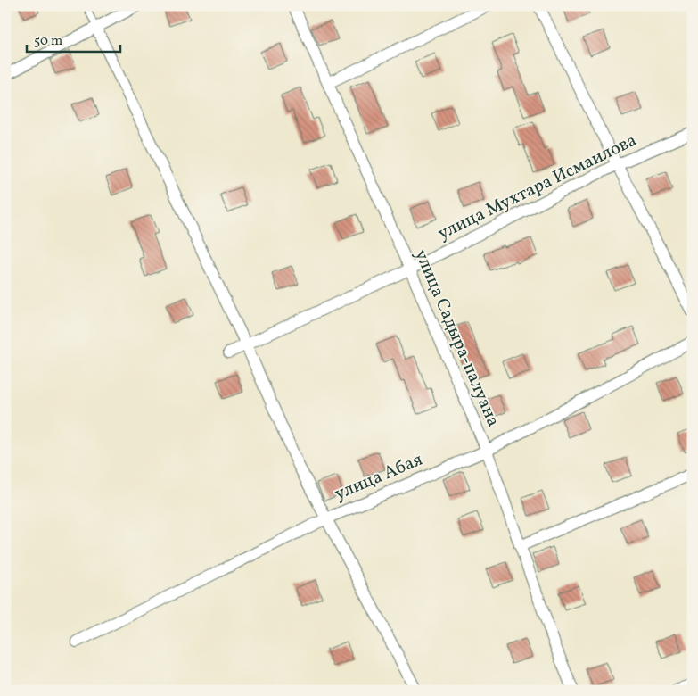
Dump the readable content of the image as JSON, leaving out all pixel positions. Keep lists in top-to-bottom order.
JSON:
{
  "streets": {
    "street": ["улица Мухтара Исмаилова", "улица Садыра-палуана", "улица Абая"]
  },
  "crossings": [
    ["улица Мухтара Исмаилова", "улица Садыра-палуана"],
    ["улица Садыра-палуана", "улица Абая"]
  ],
  "scale_bar": "50 m"
}
